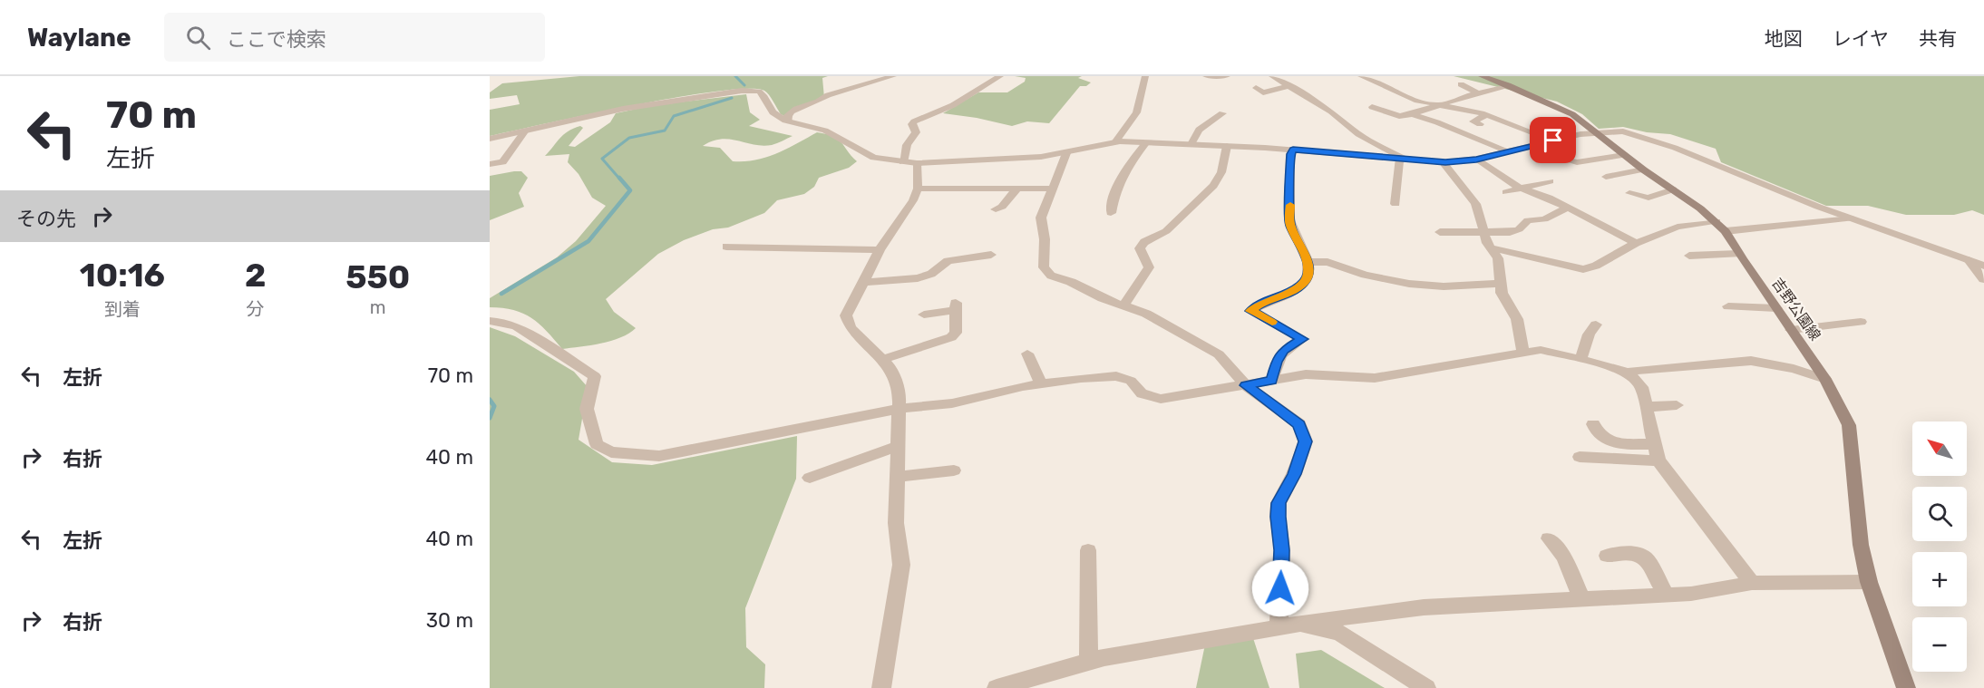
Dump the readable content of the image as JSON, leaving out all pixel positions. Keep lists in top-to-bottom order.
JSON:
{
  "streets": {
    "main road": ["吉野公園線"]
  },
  "north": "top left",
  "page": {
    "header": "Waylane",
    "search": "ここで検索",
    "nav": ["地図", "レイヤ", "共有"],
    "turn": ["70 m", "左折"],
    "then": "その先",
    "eta": [
      "10:16",
      "到着",
      "2",
      "分",
      "550",
      "m"
    ],
    "list": [
      {
        "name": "左折",
        "value": "70 m"
      },
      {
        "name": "右折",
        "value": "40 m"
      },
      {
        "name": "左折",
        "value": "40 m"
      },
      {
        "name": "右折",
        "value": "30 m"
      }
    ],
    "map_buttons": ["+", "−"]
  }
}
